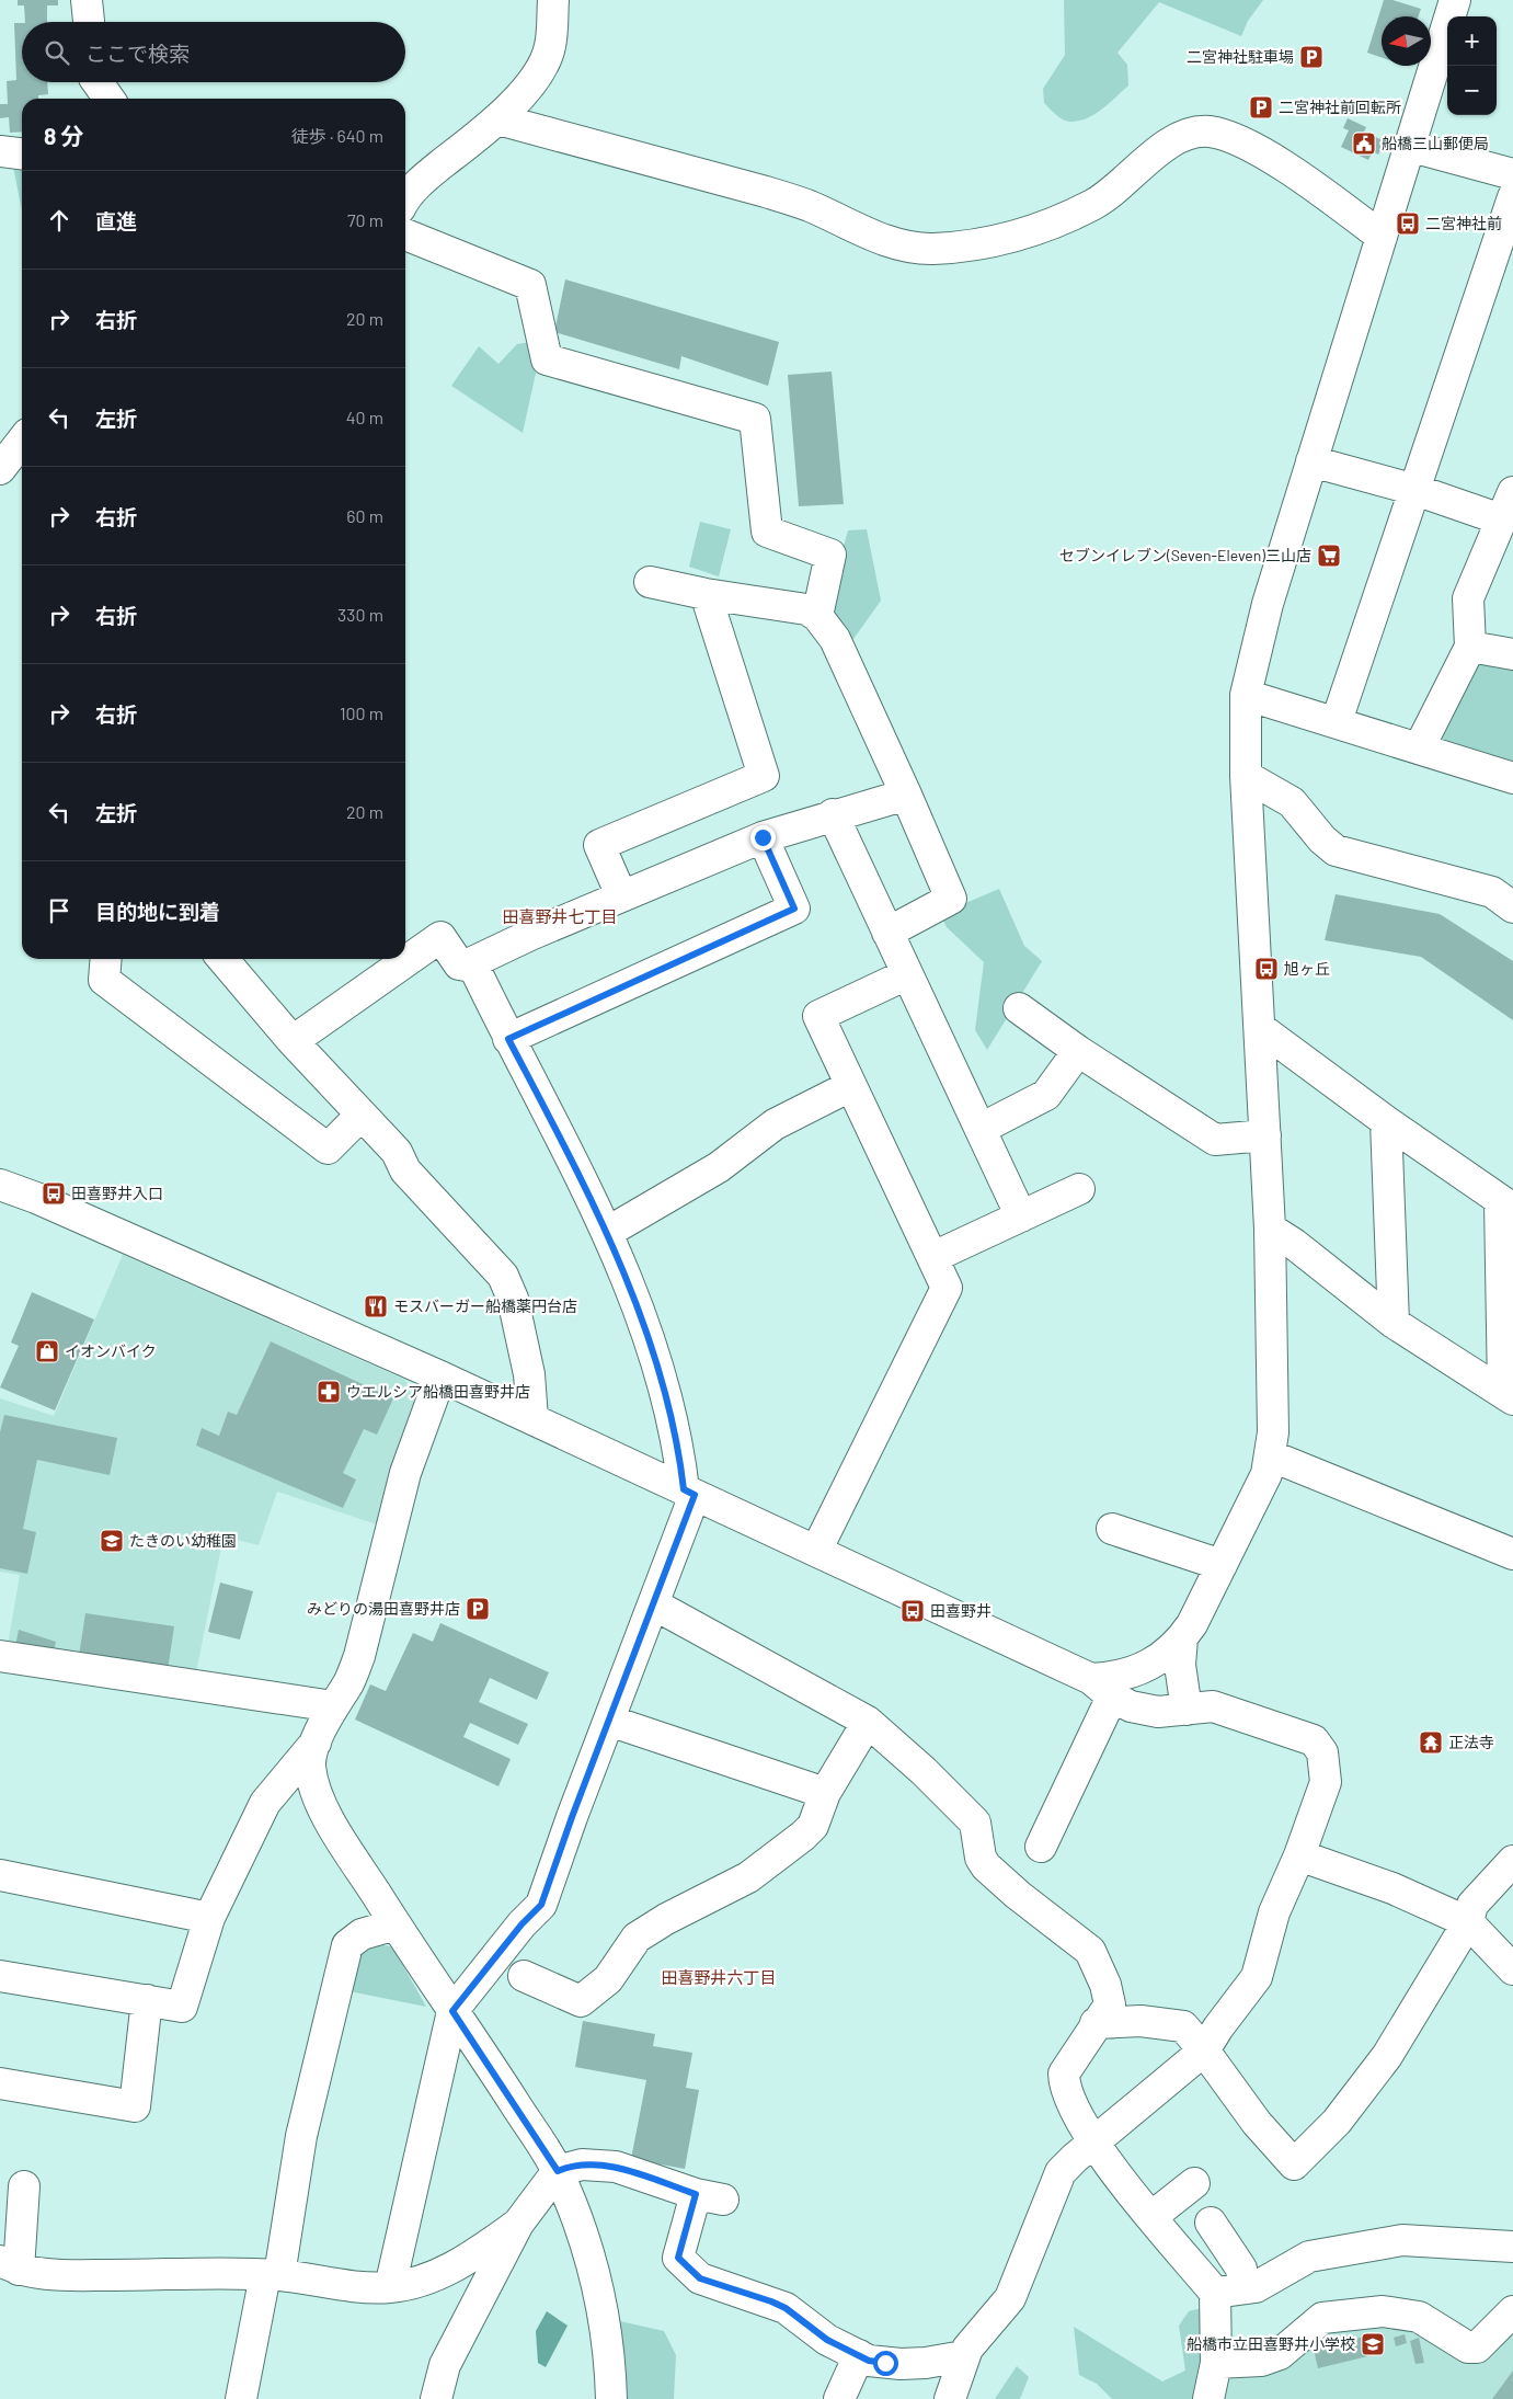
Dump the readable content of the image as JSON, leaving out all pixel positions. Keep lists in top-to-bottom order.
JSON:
{
  "districts": ["田喜野井七丁目", "田喜野井六丁目"],
  "places": {
    "parking": ["二宮神社駐車場", "二宮神社前回転所", "みどりの湯田喜野井店"],
    "public building": ["船橋三山郵便局"],
    "bus stop": [
      "二宮神社前",
      "旭ヶ丘",
      "田喜野井入口",
      "田喜野井"
    ],
    "supermarket": ["セブンイレブン(Seven-Eleven)三山店"],
    "restaurant": ["モスバーガー船橋薬円台店"],
    "shop": ["イオンバイク"],
    "pharmacy": ["ウエルシア船橋田喜野井店"],
    "school or university": ["たきのい幼稚園", "船橋市立田喜野井小学校"],
    "temple": ["正法寺"]
  },
  "north": "left",
  "page": {
    "map_buttons": ["+", "−"],
    "search": "ここで検索",
    "heading": ["8 分", "徒歩 · 640 m"],
    "list": [
      ["直進", "70 m"],
      ["右折", "20 m"],
      ["左折", "40 m"],
      ["右折", "60 m"],
      ["右折", "330 m"],
      ["右折", "100 m"],
      ["左折", "20 m"],
      "目的地に到着"
    ]
  }
}
